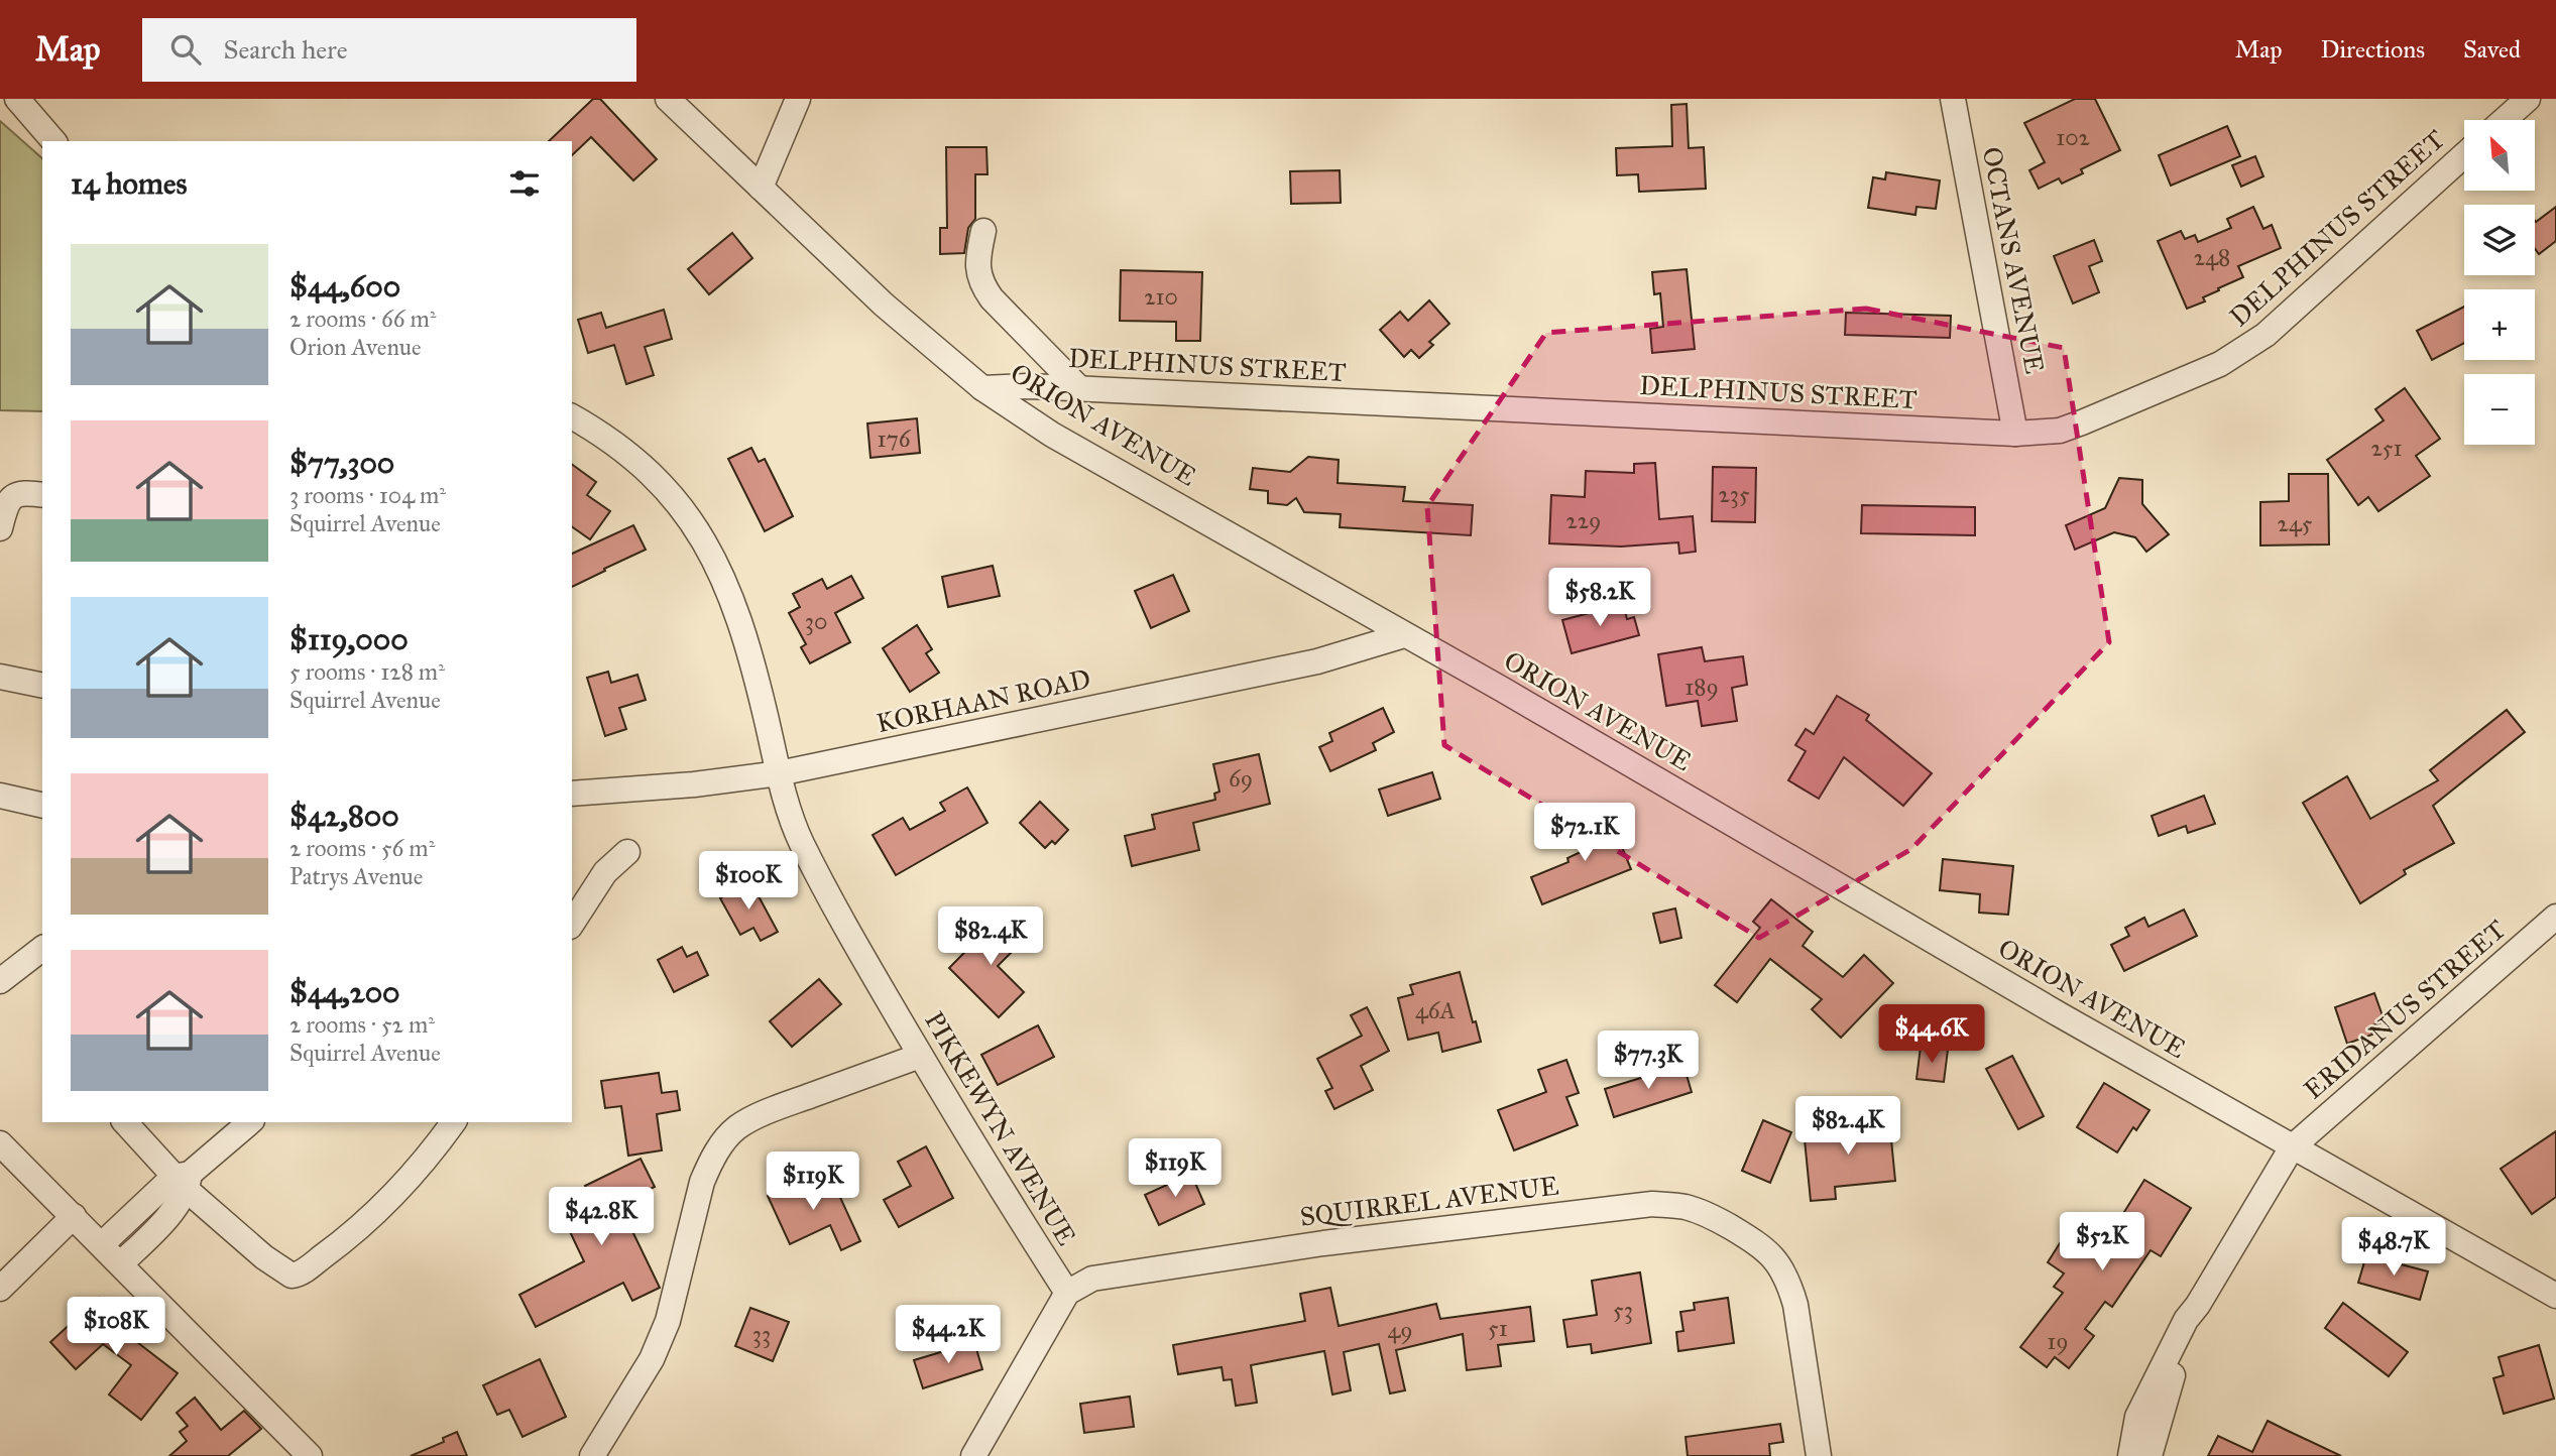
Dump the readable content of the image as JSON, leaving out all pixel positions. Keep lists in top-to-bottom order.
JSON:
{
  "streets": {
    "street": [
      "DELPHINUS STREET",
      "OCTANS AVENUE",
      "ORION AVENUE",
      "KORHAAN ROAD",
      "ERIDANUS STREET",
      "PIKKEWYN AVENUE",
      "SQUIRREL AVENUE"
    ]
  },
  "crossings": [
    ["DELPHINUS STREET", "OCTANS AVENUE"],
    ["DELPHINUS STREET", "ORION AVENUE"],
    ["ORION AVENUE", "KORHAAN ROAD"],
    ["ORION AVENUE", "ERIDANUS STREET"],
    ["KORHAAN ROAD", "PIKKEWYN AVENUE"],
    ["PIKKEWYN AVENUE", "SQUIRREL AVENUE"]
  ],
  "house_numbers": [
    "102",
    "248",
    "210",
    "176",
    "251",
    "235",
    "229",
    "245",
    "30",
    "189",
    "69",
    "46A",
    "53",
    "51",
    "49",
    "33",
    "19"
  ],
  "north": "top left",
  "page": {
    "header": "Map",
    "search": "Search here",
    "nav": ["Map", "Directions", "Saved"],
    "map_buttons": ["+", "−"],
    "heading": "14 homes",
    "list": [
      {
        "name": "$44,600",
        "note": "2 rooms · 66 m² · Orion Avenue"
      },
      {
        "name": "$77,300",
        "note": "3 rooms · 104 m² · Squirrel Avenue"
      },
      {
        "name": "$119,000",
        "note": "5 rooms · 128 m² · Squirrel Avenue"
      },
      {
        "name": "$42,800",
        "note": "2 rooms · 56 m² · Patrys Avenue"
      },
      {
        "name": "$44,200",
        "note": "2 rooms · 52 m² · Squirrel Avenue"
      }
    ],
    "price": [
      "$58.2K",
      "$72.1K",
      "$100K",
      "$82.4K",
      "$44.6K",
      "$77.3K",
      "$82.4K",
      "$119K",
      "$119K",
      "$42.8K",
      "$52K",
      "$48.7K",
      "$108K",
      "$44.2K"
    ]
  }
}
